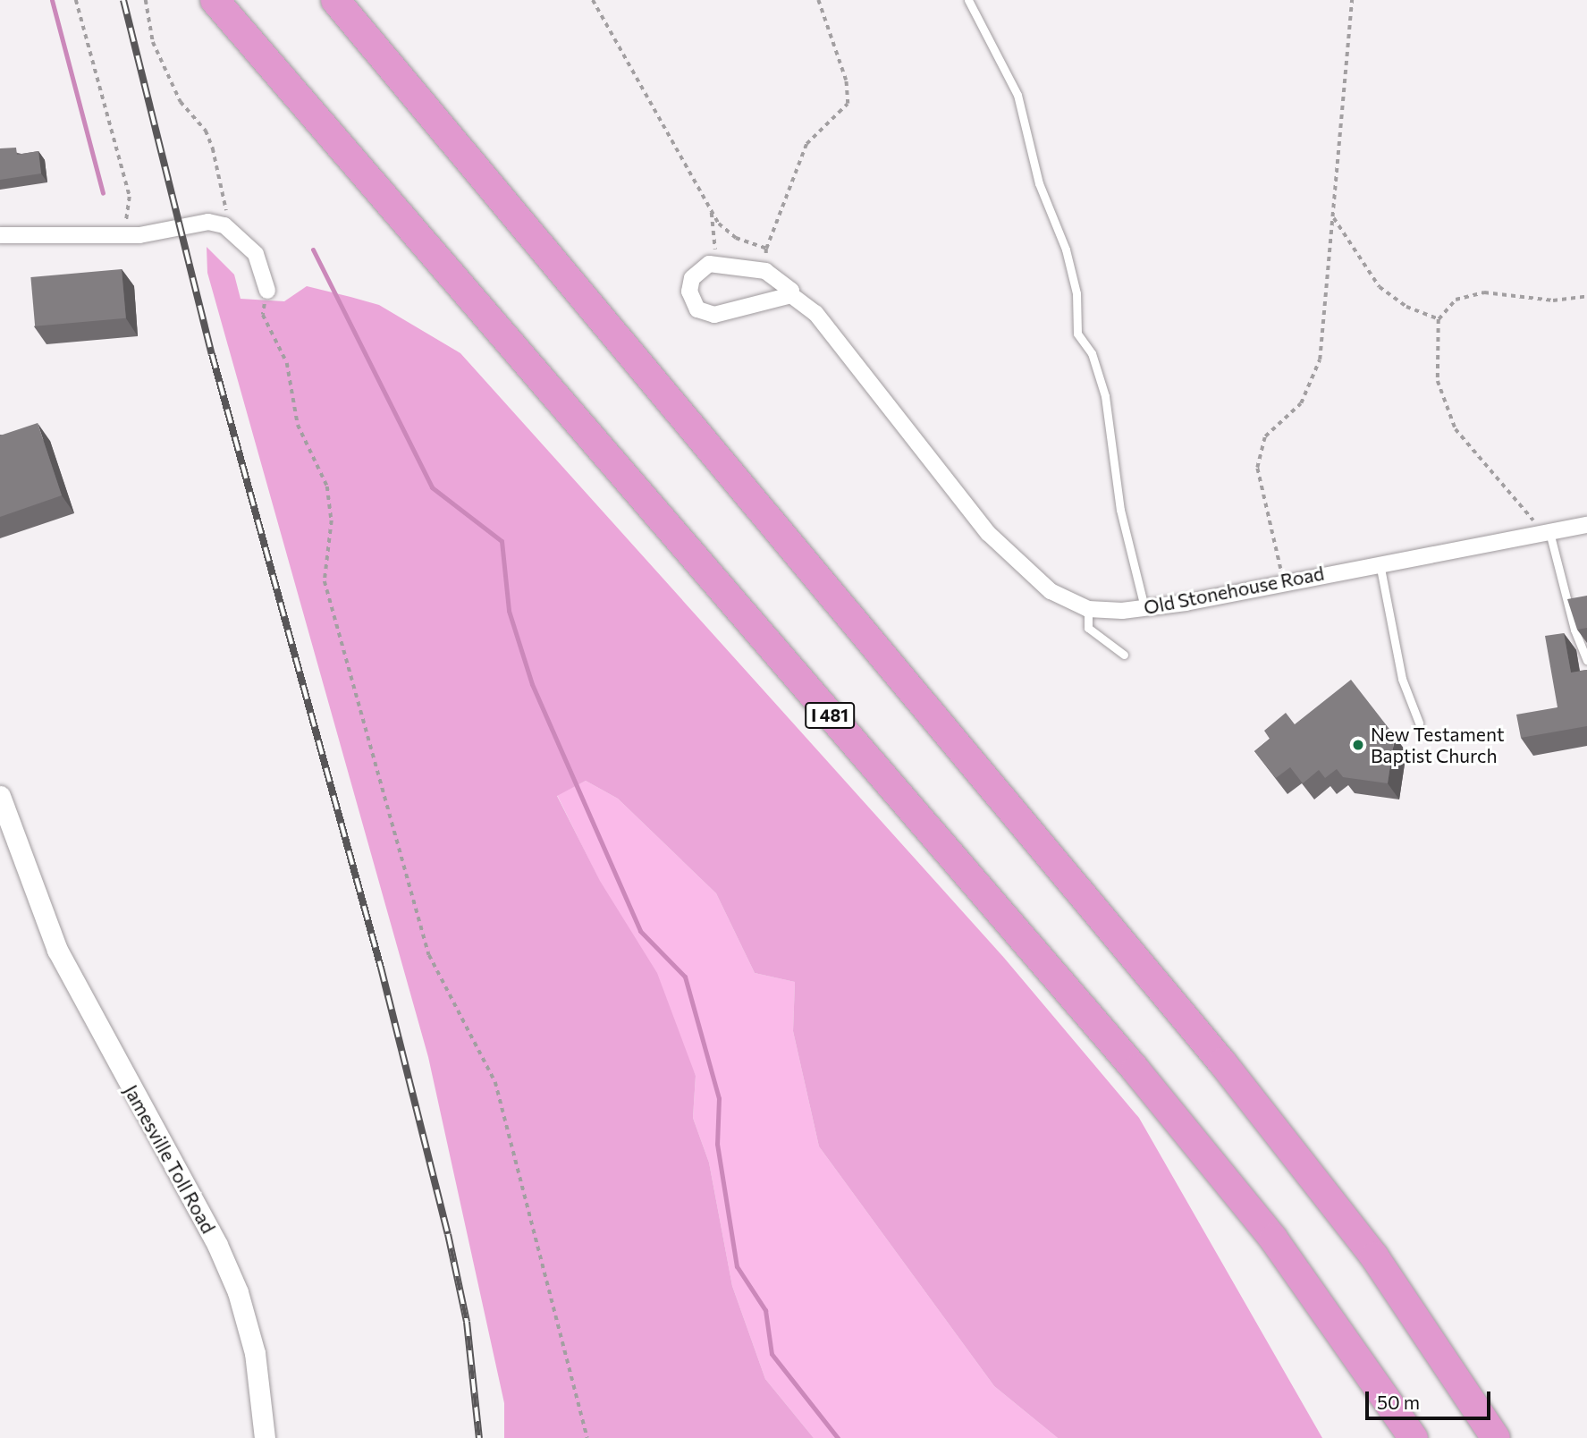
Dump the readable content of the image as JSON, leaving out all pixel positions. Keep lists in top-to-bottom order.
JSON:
{
  "streets": {
    "highway": ["I 481"],
    "street": ["Old Stonehouse Road", "Jamesville Toll Road"]
  },
  "places": ["New Testament Baptist Church"],
  "scale_bar": "50 m"
}
